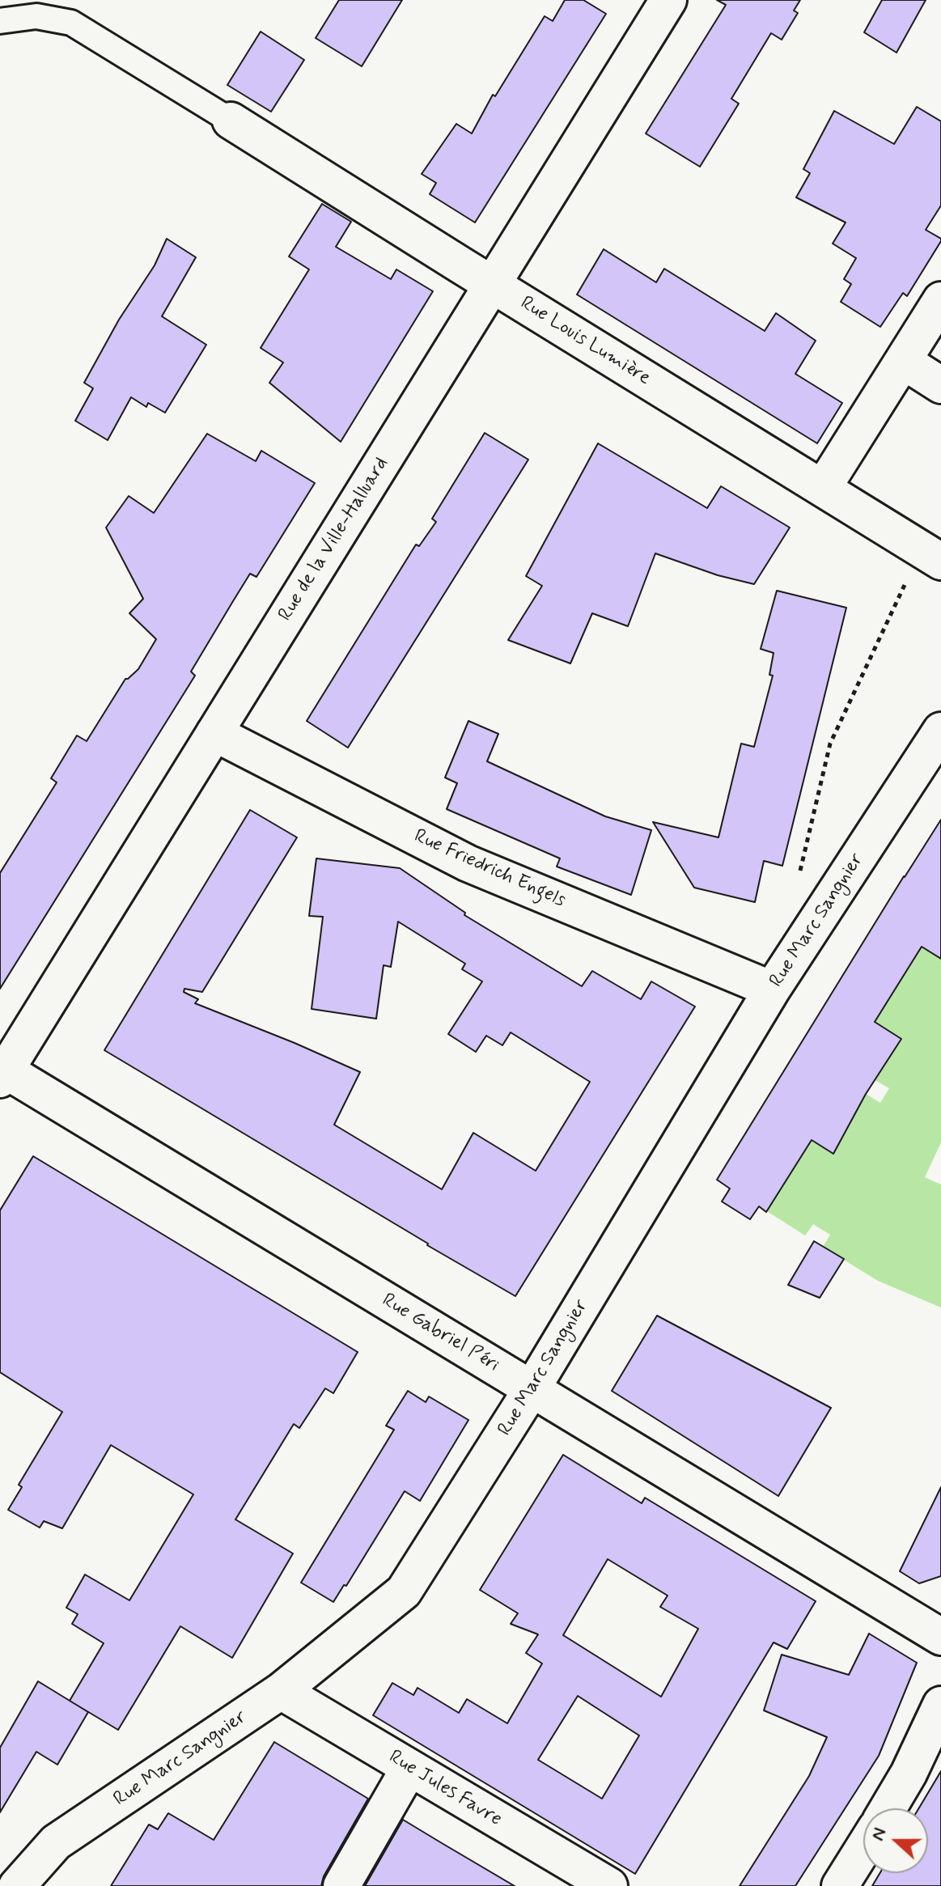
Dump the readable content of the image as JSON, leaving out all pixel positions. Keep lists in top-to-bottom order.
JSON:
{
  "streets": {
    "street": [
      "Rue Louis Lumière",
      "Rue de la Ville-Halluard",
      "Rue Friedrich Engels",
      "Rue Marc Sangnier",
      "Rue Gabriel Péri",
      "Rue Jules Favre"
    ]
  },
  "crossings": [
    ["Rue Louis Lumière", "Rue de la Ville-Halluard"],
    ["Rue de la Ville-Halluard", "Rue Friedrich Engels"],
    ["Rue de la Ville-Halluard", "Rue Gabriel Péri"],
    ["Rue Friedrich Engels", "Rue Marc Sangnier"],
    ["Rue Marc Sangnier", "Rue Gabriel Péri"],
    ["Rue Marc Sangnier", "Rue Jules Favre"]
  ],
  "north": "left"
}
